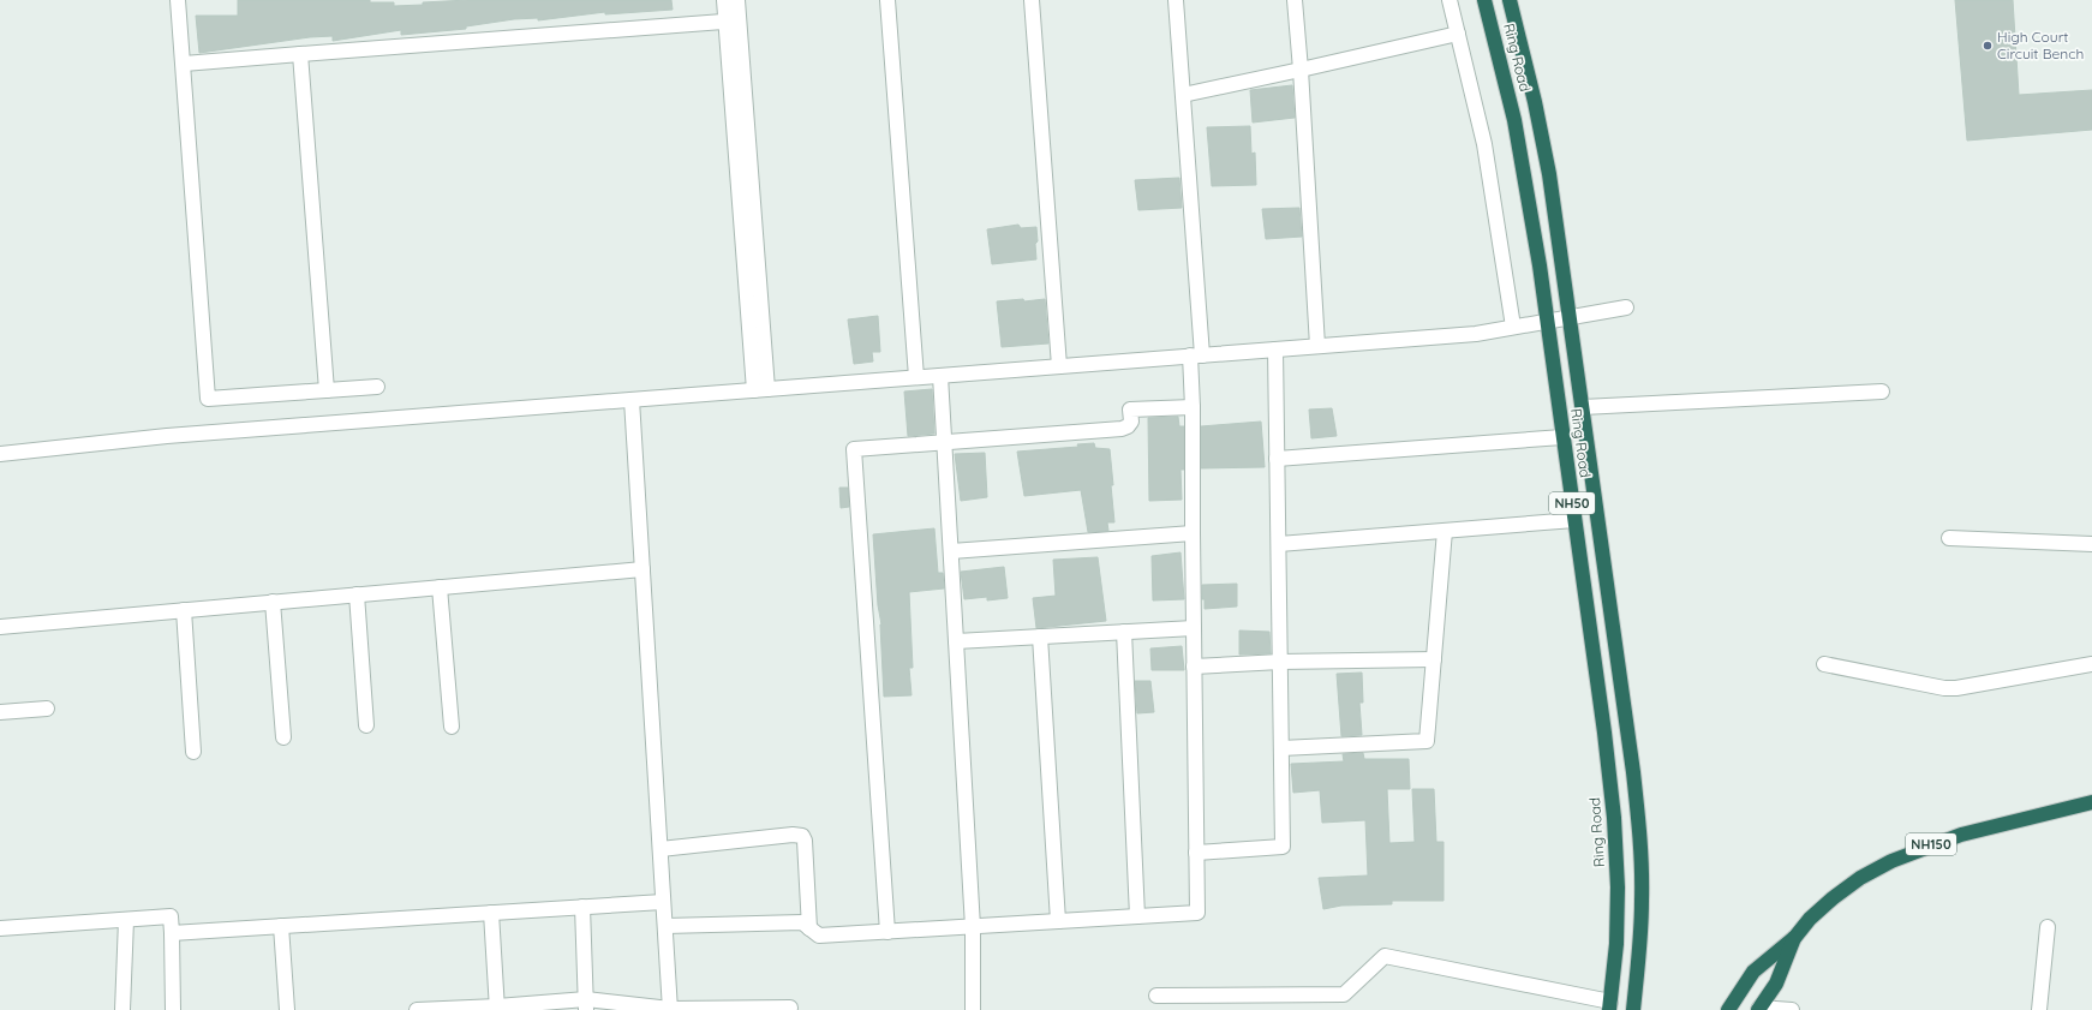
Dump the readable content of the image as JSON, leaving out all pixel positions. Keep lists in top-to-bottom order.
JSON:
{
  "streets": {
    "highway": ["Ring Road", "NH50", "NH150"]
  },
  "places": ["High Court Circuit Bench"]
}
